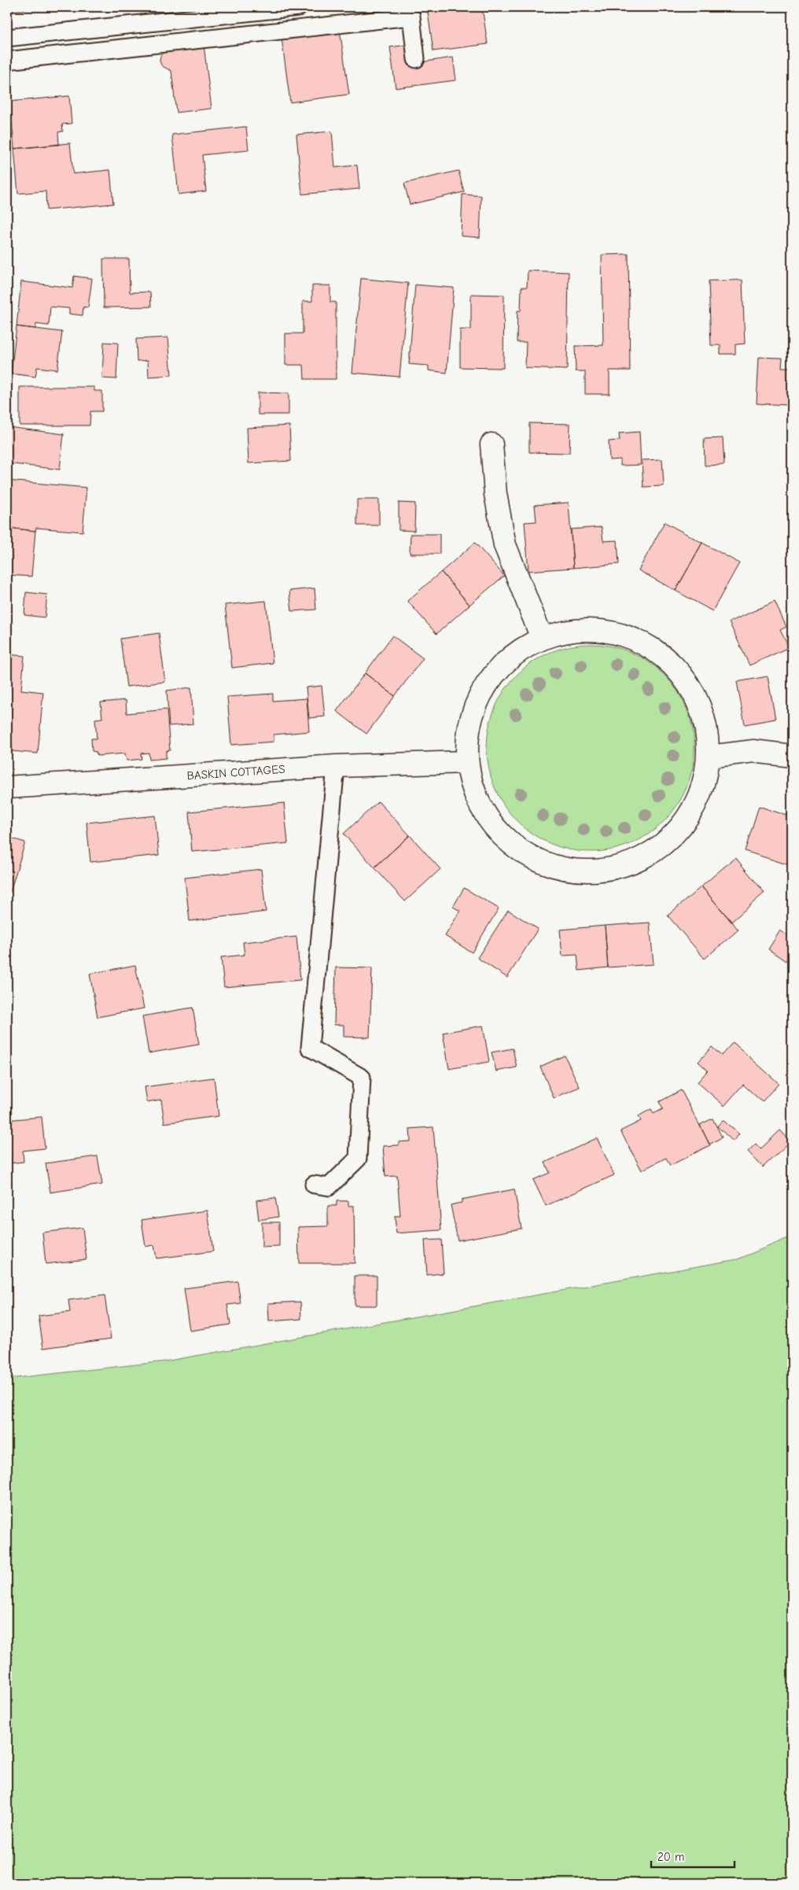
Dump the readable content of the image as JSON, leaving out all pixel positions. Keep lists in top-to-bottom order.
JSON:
{
  "streets": {
    "street": ["BASKIN COTTAGES"]
  },
  "scale_bar": "20 m"
}
